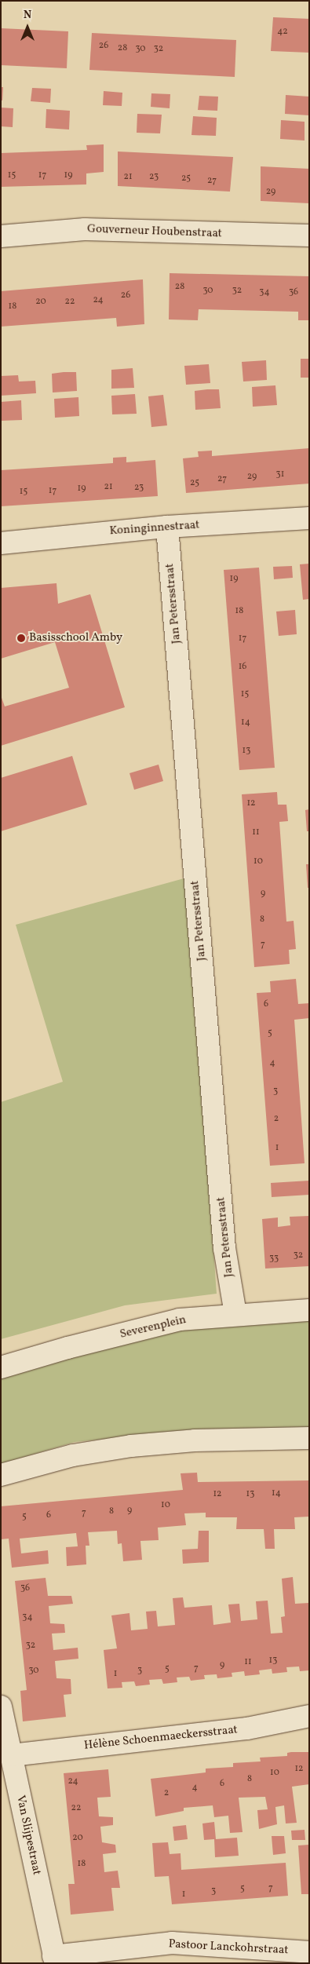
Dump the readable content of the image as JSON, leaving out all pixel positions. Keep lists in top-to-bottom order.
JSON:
{
  "streets": {
    "street": [
      "Gouverneur Houbenstraat",
      "Koninginnestraat",
      "Jan Petersstraat",
      "Severenplein",
      "Hélène Schoenmaeckersstraat",
      "Van Slijpestraat",
      "Pastoor Lanckohrstraat"
    ]
  },
  "crossings": [
    ["Koninginnestraat", "Jan Petersstraat"],
    ["Jan Petersstraat", "Severenplein"],
    ["Hélène Schoenmaeckersstraat", "Van Slijpestraat"],
    ["Van Slijpestraat", "Pastoor Lanckohrstraat"]
  ],
  "places": ["Basisschool Amby"],
  "house_numbers": [
    "42",
    "26",
    "28",
    "30",
    "32",
    "15",
    "17",
    "19",
    "21",
    "23",
    "25",
    "27",
    "29",
    "28",
    "30",
    "32",
    "34",
    "36",
    "26",
    "24",
    "20",
    "22",
    "18",
    "31",
    "29",
    "27",
    "25",
    "21",
    "23",
    "19",
    "17",
    "15",
    "19",
    "18",
    "17",
    "16",
    "15",
    "14",
    "13",
    "12",
    "11",
    "10",
    "9",
    "8",
    "7",
    "6",
    "5",
    "4",
    "3",
    "2",
    "1",
    "32",
    "33",
    "14",
    "12",
    "13",
    "10",
    "9",
    "8",
    "7",
    "6",
    "5",
    "36",
    "34",
    "32",
    "13",
    "11",
    "9",
    "7",
    "5",
    "30",
    "3",
    "1",
    "12",
    "10",
    "8",
    "24",
    "6",
    "4",
    "2",
    "22",
    "20",
    "18",
    "7",
    "5",
    "3",
    "1"
  ],
  "north": "top"
}
